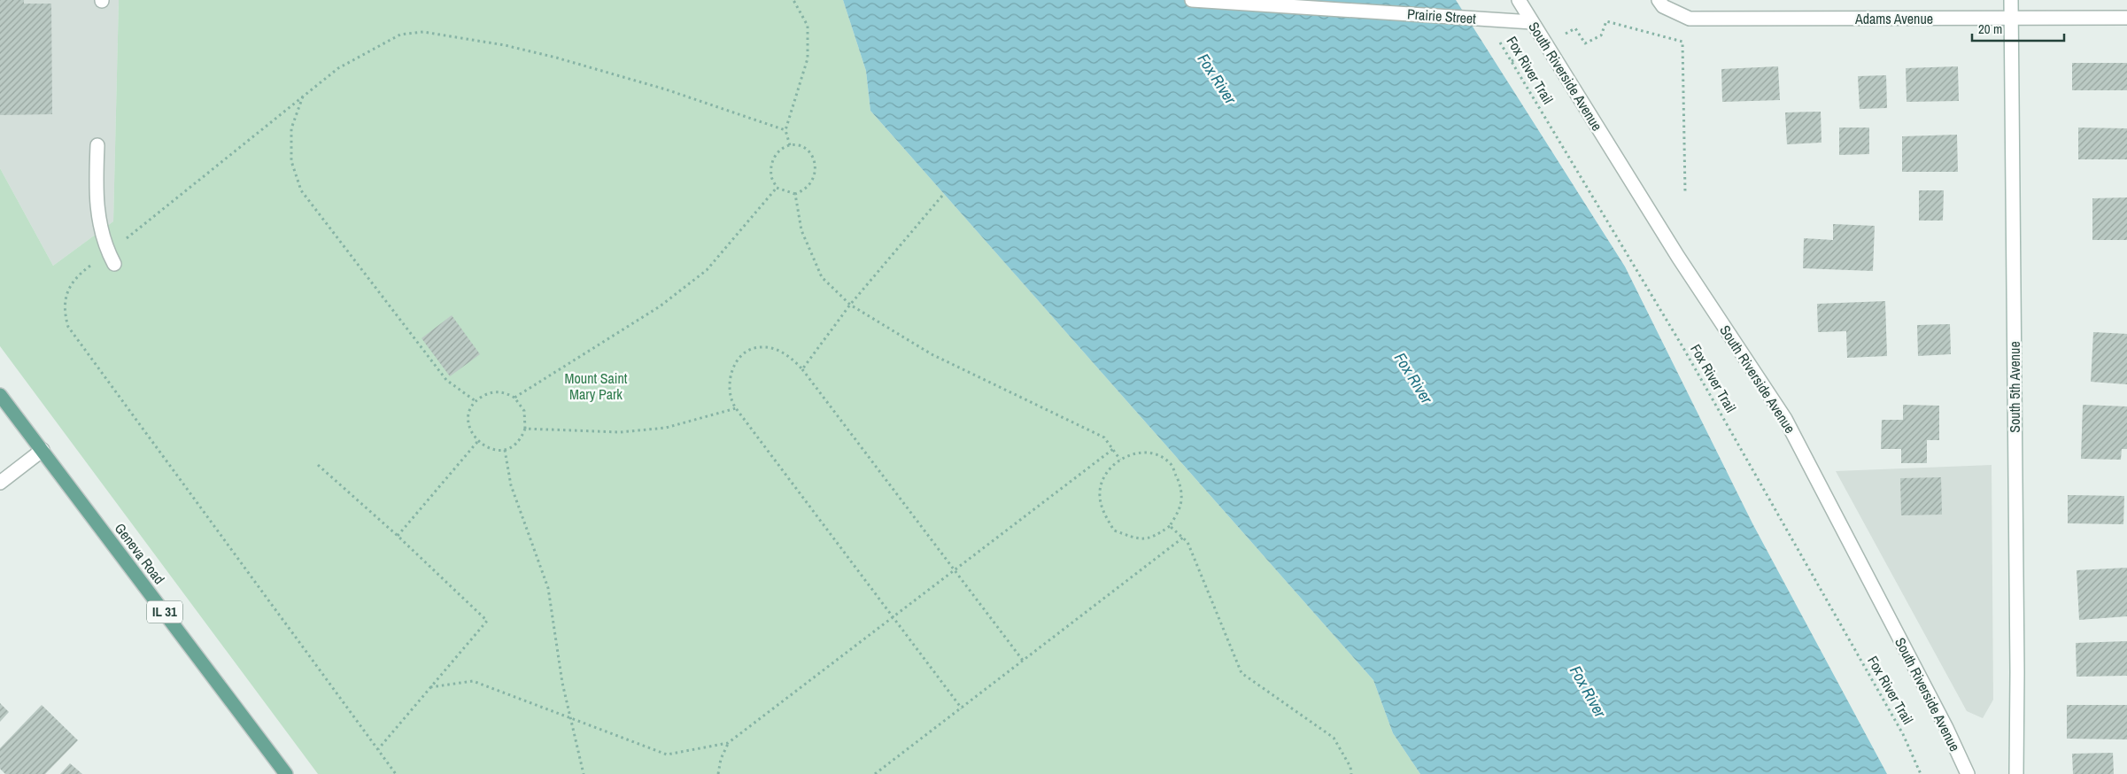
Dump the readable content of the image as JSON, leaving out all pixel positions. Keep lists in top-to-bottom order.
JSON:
{
  "streets": {
    "main road": ["Geneva Road", "IL 31"],
    "street": [
      "Prairie Street",
      "Adams Avenue",
      "South Riverside Avenue",
      "South 5th Avenue"
    ],
    "path": ["Fox River Trail"]
  },
  "crossings": [
    ["Prairie Street", "Fox River Trail"],
    ["Prairie Street", "South Riverside Avenue"],
    ["Adams Avenue", "South 5th Avenue"]
  ],
  "water": ["Fox River"],
  "parks": ["Mount Saint Mary Park"],
  "scale_bar": "20 m"
}
